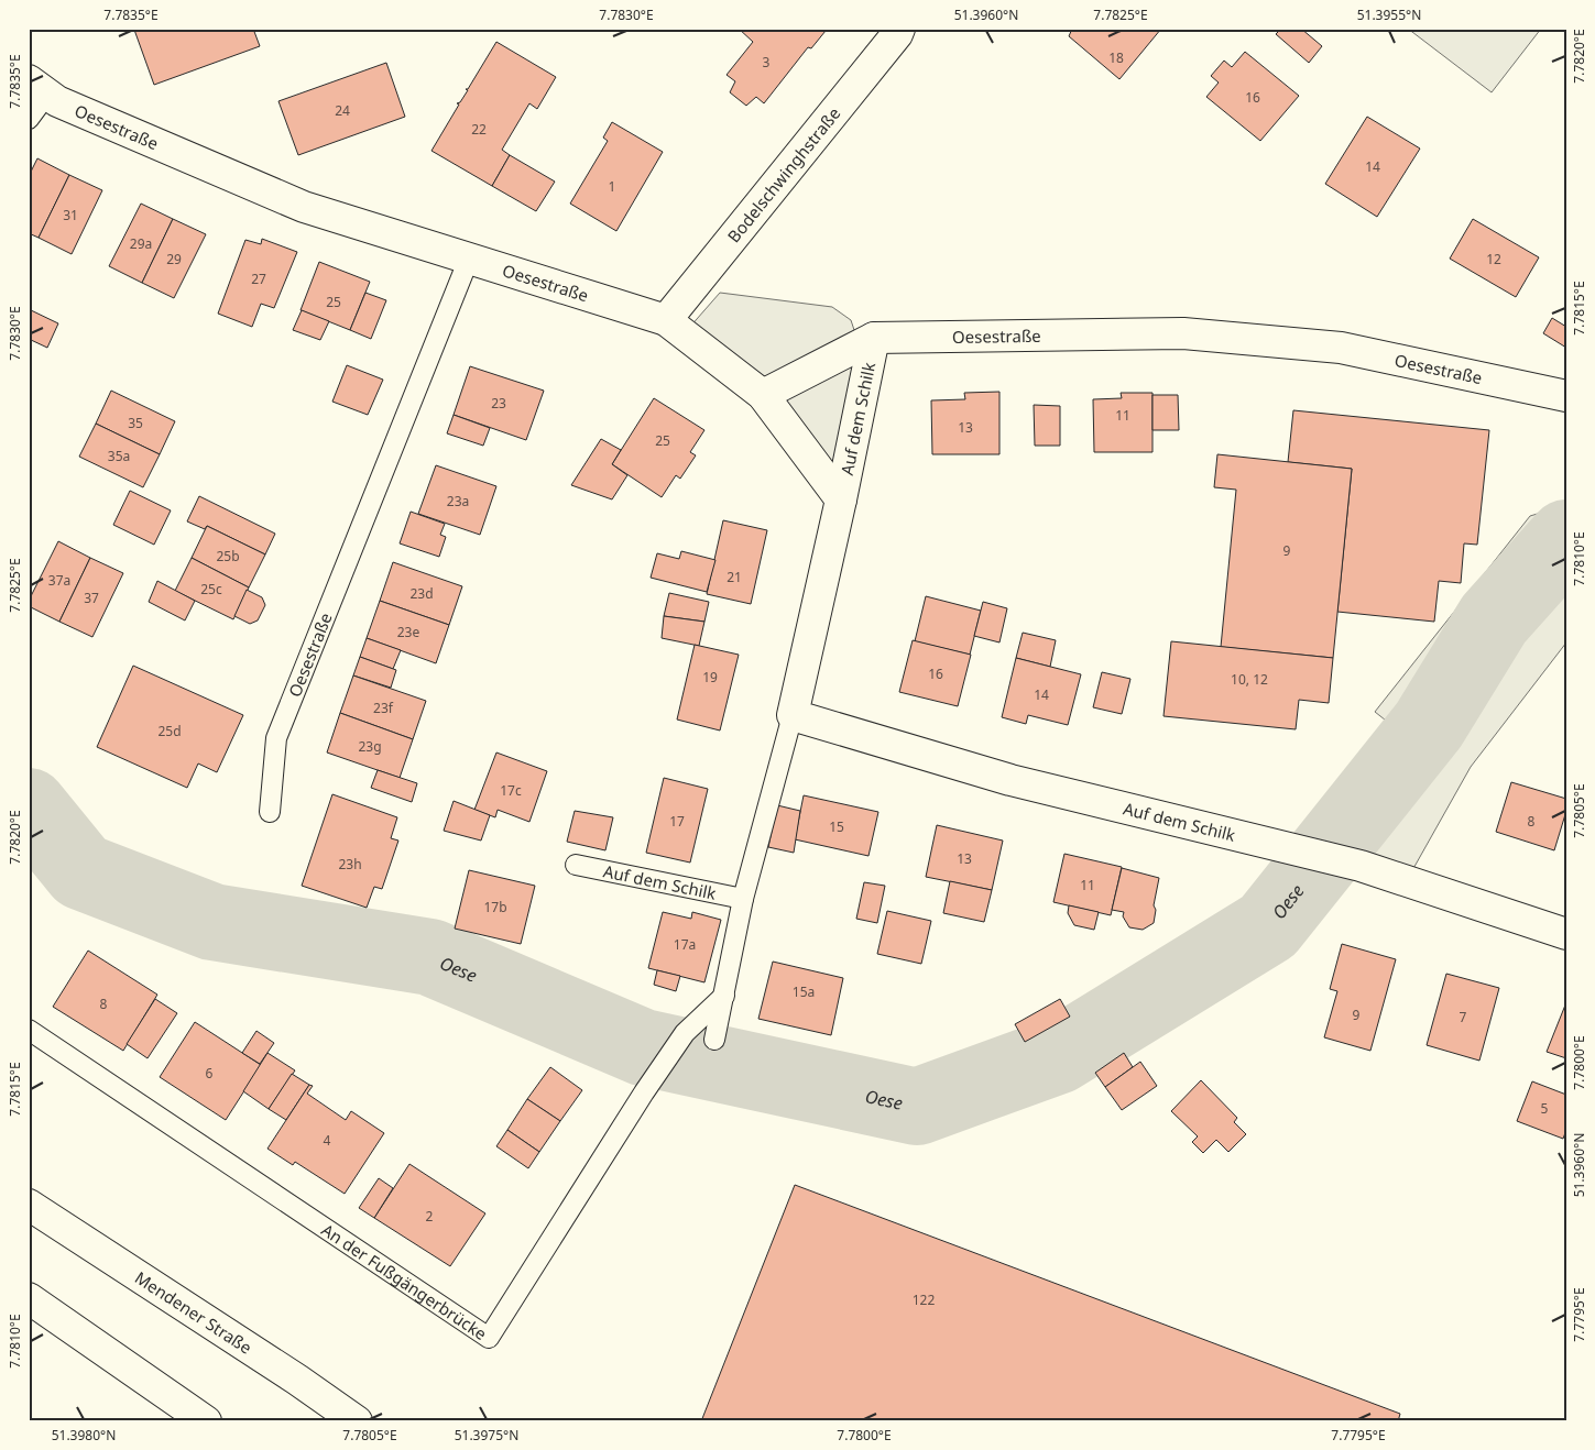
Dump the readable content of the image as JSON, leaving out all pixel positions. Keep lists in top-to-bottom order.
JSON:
{
  "streets": {
    "street": [
      "Oesestraße",
      "Bodelschwinghstraße",
      "Auf dem Schilk",
      "Mendener Straße"
    ],
    "lane": ["An der Fußgängerbrücke"]
  },
  "crossings": [
    ["Oesestraße", "Bodelschwinghstraße"],
    ["Oesestraße", "Auf dem Schilk"],
    ["Auf dem Schilk", "An der Fußgängerbrücke"]
  ],
  "water": ["Oese"],
  "house_numbers": [
    "18",
    "3",
    "16",
    "24",
    "22",
    "14",
    "1",
    "31",
    "29a",
    "29",
    "12",
    "27",
    "25",
    "23",
    "11",
    "35",
    "13",
    "25",
    "35a",
    "23a",
    "9",
    "25b",
    "21",
    "37a",
    "25c",
    "23d",
    "37",
    "23e",
    "16",
    "19",
    "10, 12",
    "14",
    "23f",
    "25d",
    "23g",
    "17c",
    "17",
    "8",
    "15",
    "13",
    "23h",
    "11",
    "17b",
    "17a",
    "15a",
    "8",
    "9",
    "7",
    "6",
    "5",
    "4",
    "2",
    "122"
  ],
  "coordinates": [
    "7.7835°E",
    "7.7830°E",
    "51.3960°N",
    "7.7825°E",
    "51.3955°N",
    "7.7820°E",
    "7.7815°E",
    "7.7810°E",
    "7.7805°E",
    "7.7800°E",
    "7.7795°E",
    "51.3980°N",
    "51.3975°N"
  ]
}
